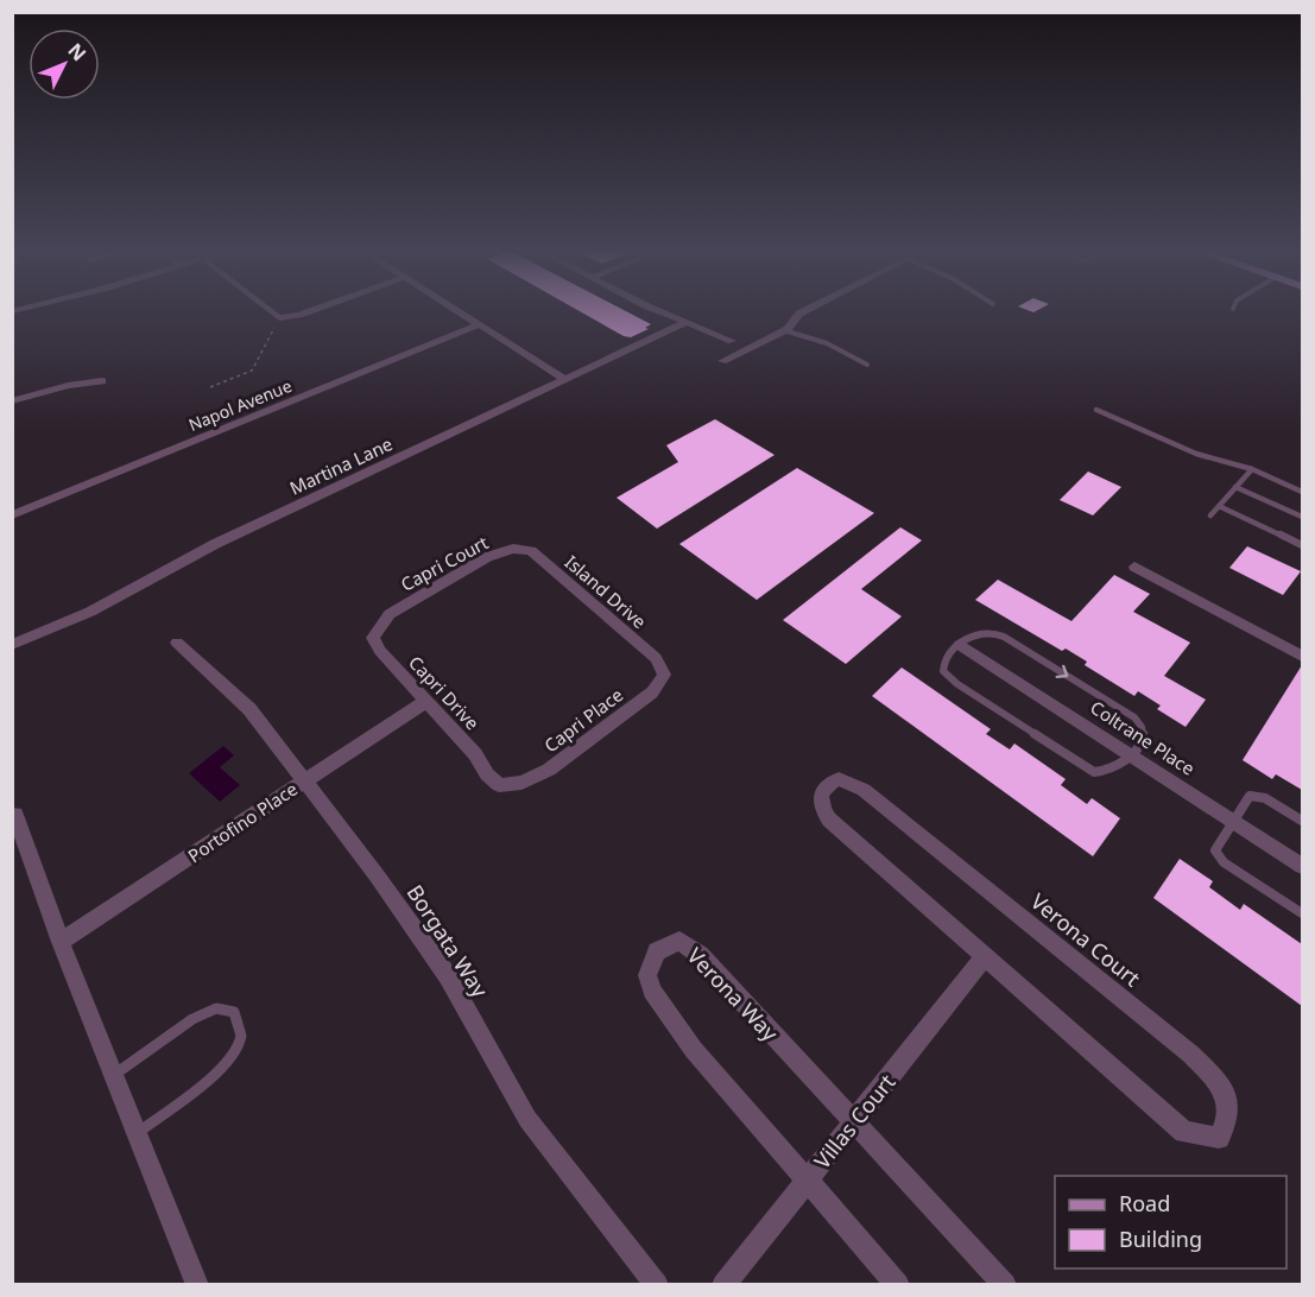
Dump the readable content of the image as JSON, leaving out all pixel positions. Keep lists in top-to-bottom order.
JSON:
{
  "streets": {
    "street": [
      "Napol Avenue",
      "Martina Lane",
      "Capri Court",
      "Island Drive",
      "Capri Drive",
      "Capri Place",
      "Coltrane Place",
      "Portofino Place",
      "Verona Court",
      "Borgata Way",
      "Verona Way",
      "Villas Court"
    ]
  },
  "crossings": [
    ["Capri Court", "Island Drive"],
    ["Capri Court", "Capri Drive"],
    ["Island Drive", "Capri Place"],
    ["Capri Drive", "Capri Place"],
    ["Capri Drive", "Portofino Place"],
    ["Portofino Place", "Borgata Way"],
    ["Verona Court", "Villas Court"],
    ["Verona Way", "Villas Court"]
  ],
  "legend": ["Road", "Building"],
  "north": "top right"
}
